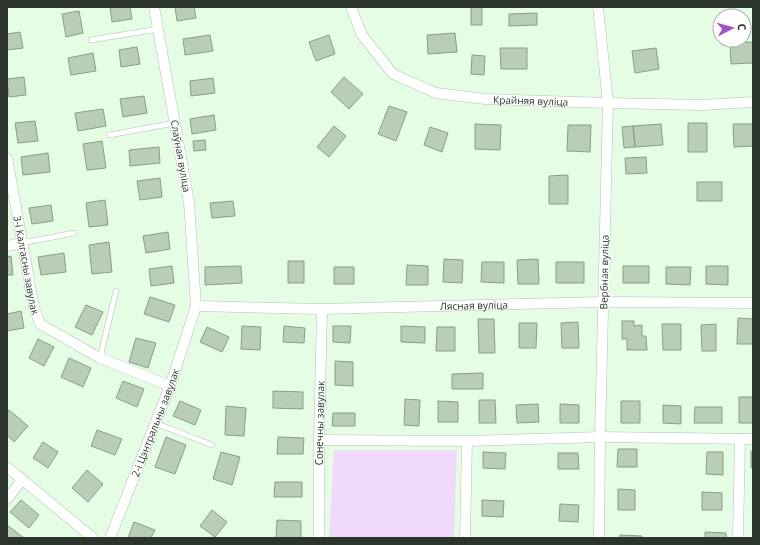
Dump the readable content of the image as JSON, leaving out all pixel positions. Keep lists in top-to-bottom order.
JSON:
{
  "streets": {
    "street": [
      "Крайняя вуліца",
      "Слаўная вуліца",
      "3-і Калгасны завулак",
      "Вербная вуліца",
      "Лясная вуліца",
      "2-і Цэнтральны завулак",
      "Сонечны завулак"
    ]
  },
  "crossings": [
    ["Крайняя вуліца", "Вербная вуліца"],
    ["Слаўная вуліца", "Лясная вуліца"],
    ["Слаўная вуліца", "2-і Цэнтральны завулак"],
    ["3-і Калгасны завулак", "2-і Цэнтральны завулак"],
    ["Вербная вуліца", "Лясная вуліца"],
    ["Лясная вуліца", "2-і Цэнтральны завулак"],
    ["Лясная вуліца", "Сонечны завулак"]
  ],
  "north": "right"
}
